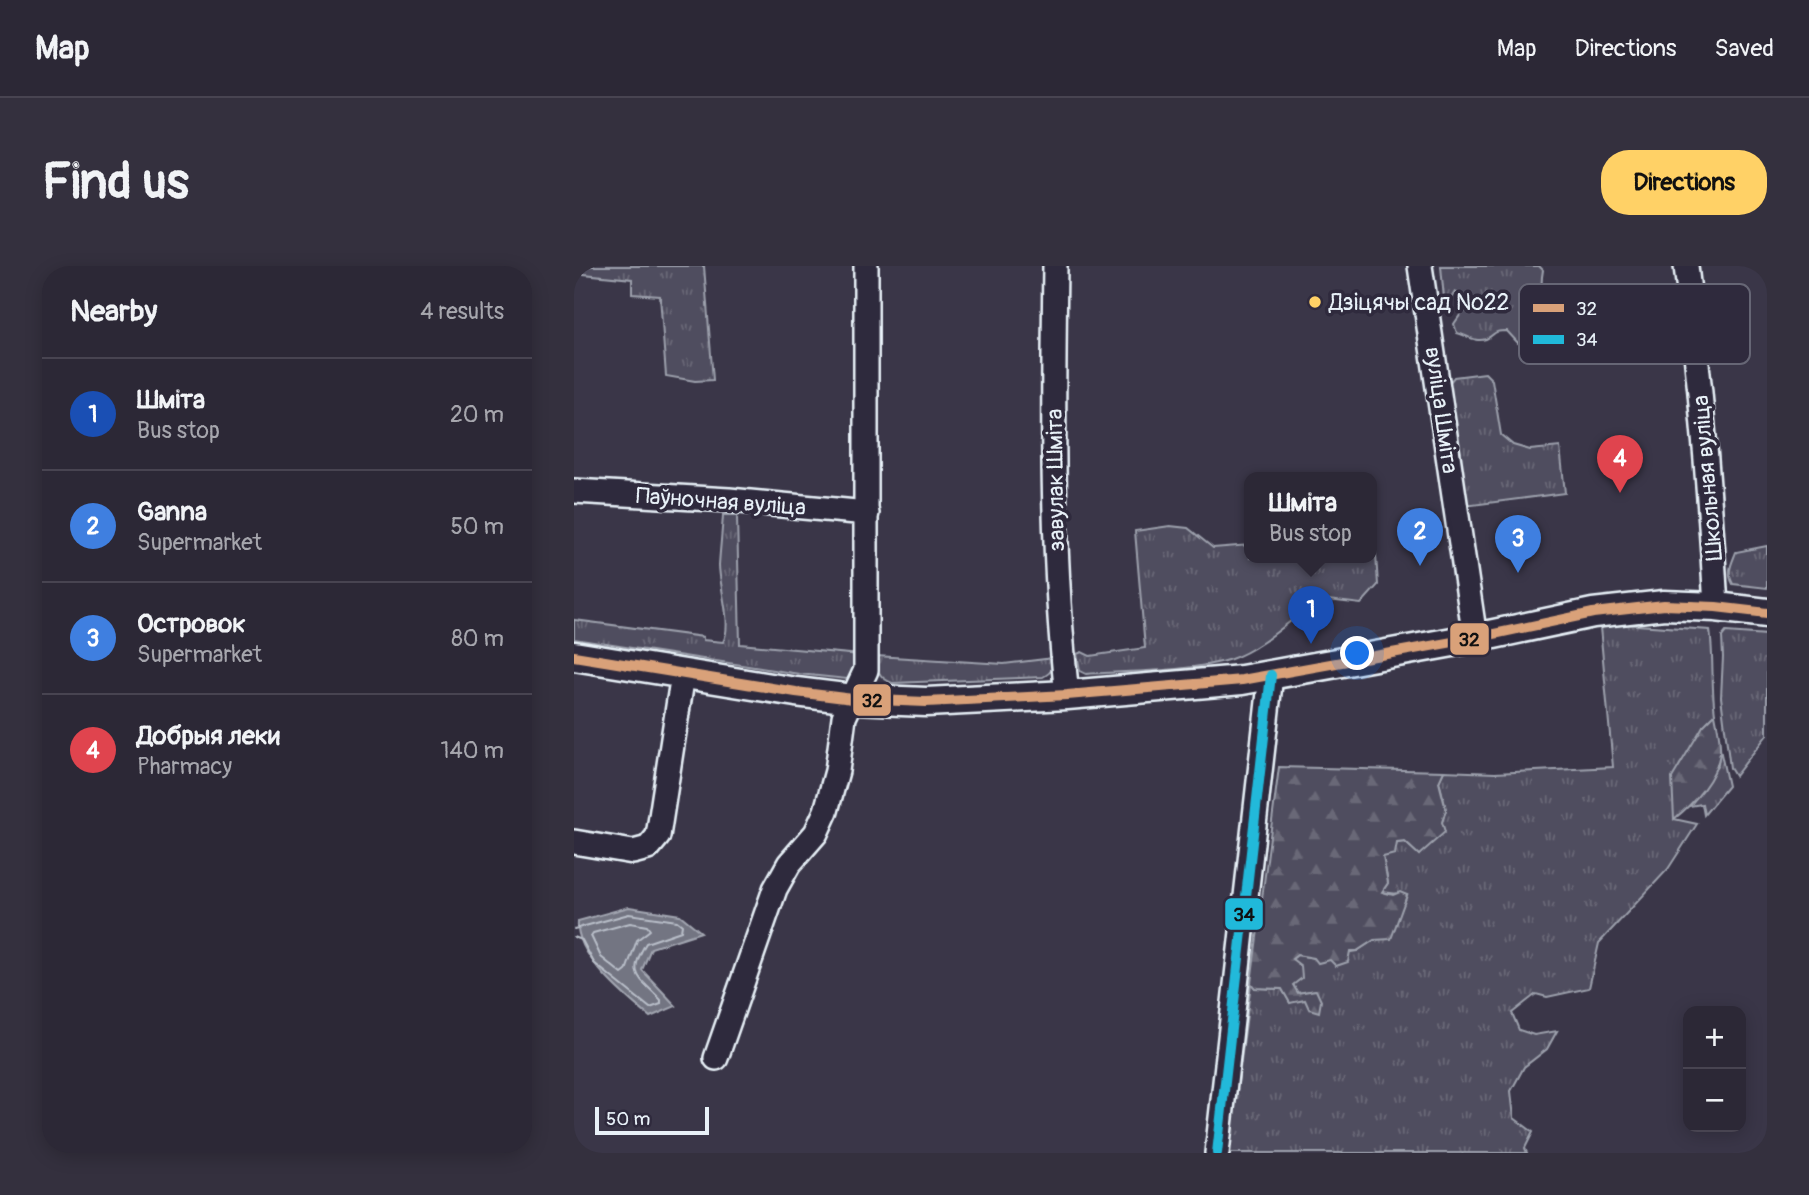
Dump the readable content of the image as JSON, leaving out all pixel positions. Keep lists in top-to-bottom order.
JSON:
{
  "streets": {
    "street": [
      "вуліца Шміта",
      "Школьная вуліца",
      "завулак Шміта",
      "Паўночная вуліца"
    ]
  },
  "places": ["Дзіцячы сад №22"],
  "lines": ["transit line 32", "transit line 34"],
  "legend": ["32", "34"],
  "scale_bar": "50 m",
  "page": {
    "header": "Map",
    "nav": ["Map", "Directions", "Saved"],
    "buttons": "Directions",
    "title": "Find us",
    "heading": ["Nearby", "4 results"],
    "list": [
      {
        "mark": "1",
        "name": "Шміта",
        "note": "Bus stop",
        "value": "20 m"
      },
      {
        "mark": "2",
        "name": "Ganna",
        "note": "Supermarket",
        "value": "50 m"
      },
      {
        "mark": "3",
        "name": "Островок",
        "note": "Supermarket",
        "value": "80 m"
      },
      {
        "mark": "4",
        "name": "Добрыя леки",
        "note": "Pharmacy",
        "value": "140 m"
      }
    ],
    "pins": [
      "4",
      "2",
      "3",
      "1"
    ],
    "popup": ["Шміта", "Bus stop"],
    "map_buttons": ["+", "−"],
    "scale": "50 m"
  }
}
